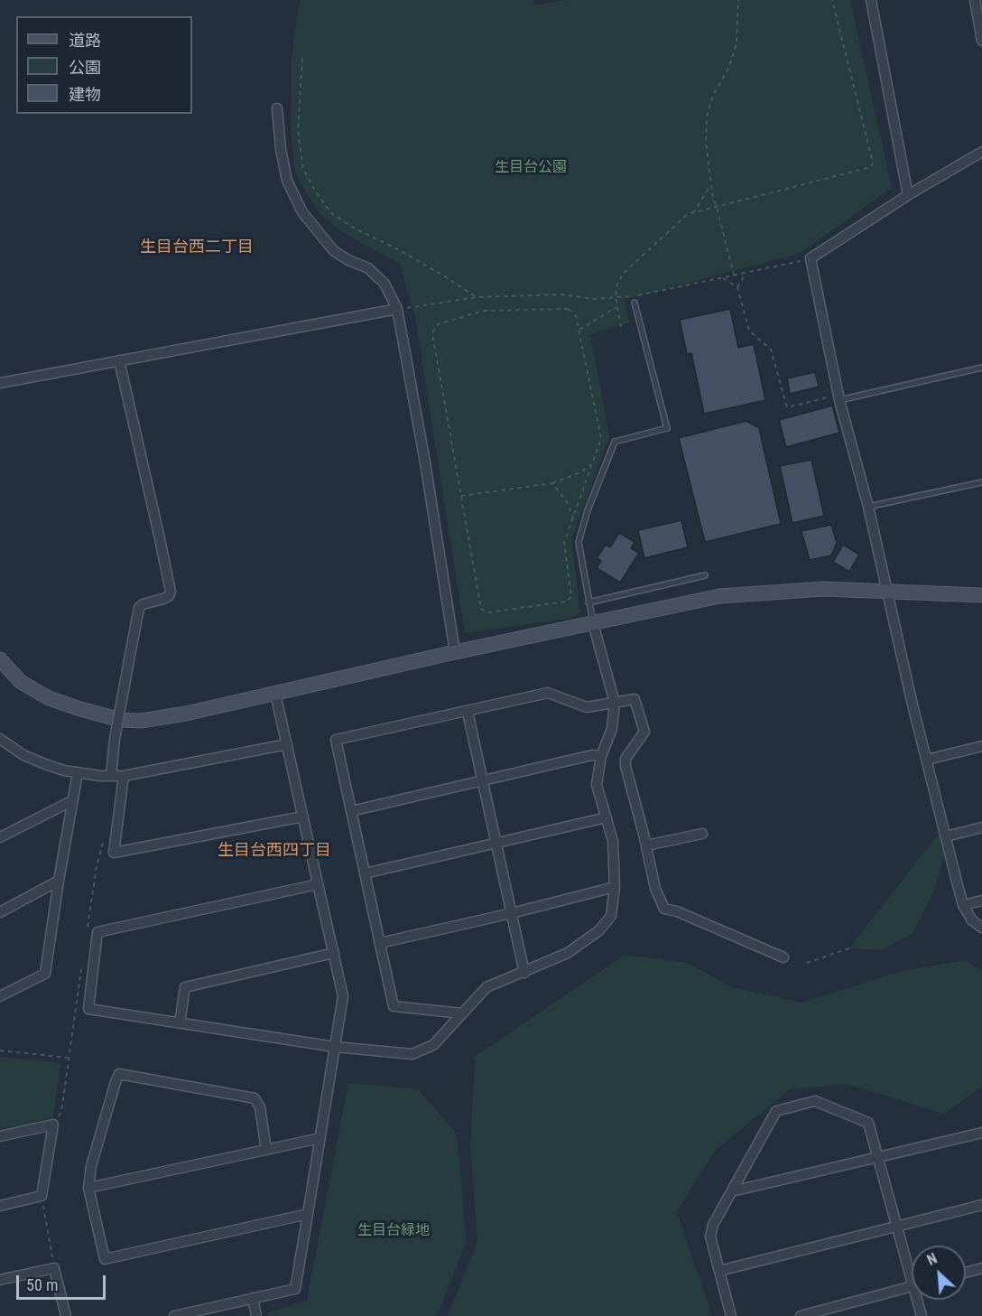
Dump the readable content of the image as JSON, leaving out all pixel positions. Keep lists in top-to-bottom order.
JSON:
{
  "districts": ["生目台西二丁目", "生目台西四丁目"],
  "parks": ["生目台公園", "生目台緑地"],
  "legend": ["道路", "公園", "建物"],
  "scale_bar": "50 m",
  "north": "top left"
}
